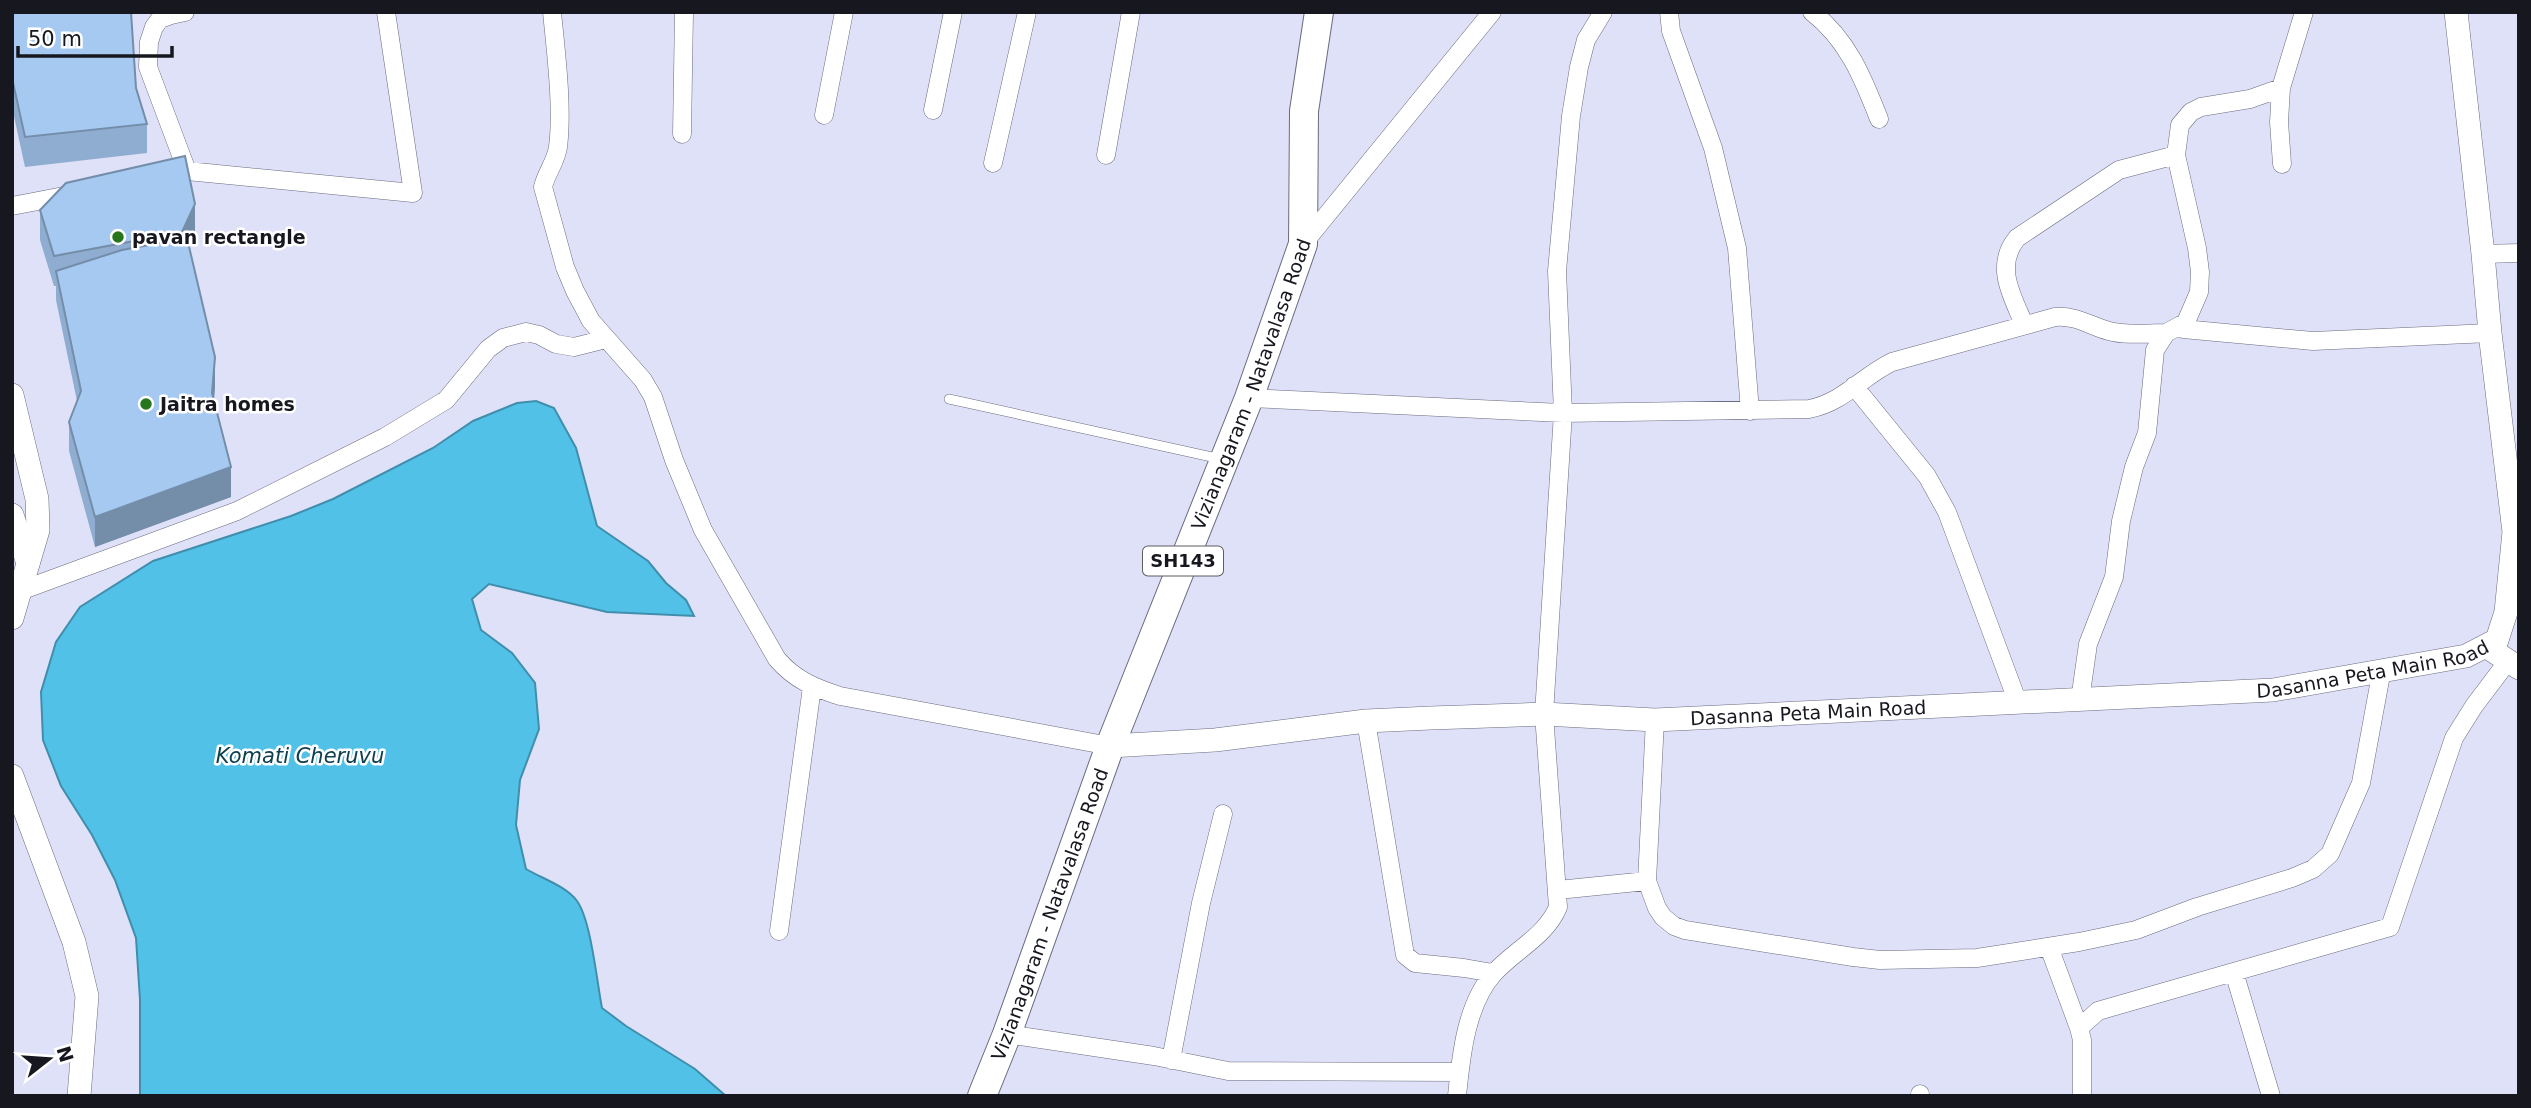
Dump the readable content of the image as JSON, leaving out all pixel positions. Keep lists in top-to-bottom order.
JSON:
{
  "streets": {
    "main road": ["Vizianagaram - Natavalasa Road", "SH143"],
    "street": ["Dasanna Peta Main Road"]
  },
  "crossings": [
    ["Vizianagaram - Natavalasa Road", "Dasanna Peta Main Road"]
  ],
  "water": ["Komati Cheruvu"],
  "places": ["pavan rectangle", "Jaitra homes"],
  "scale_bar": "50 m",
  "north": "right"
}
